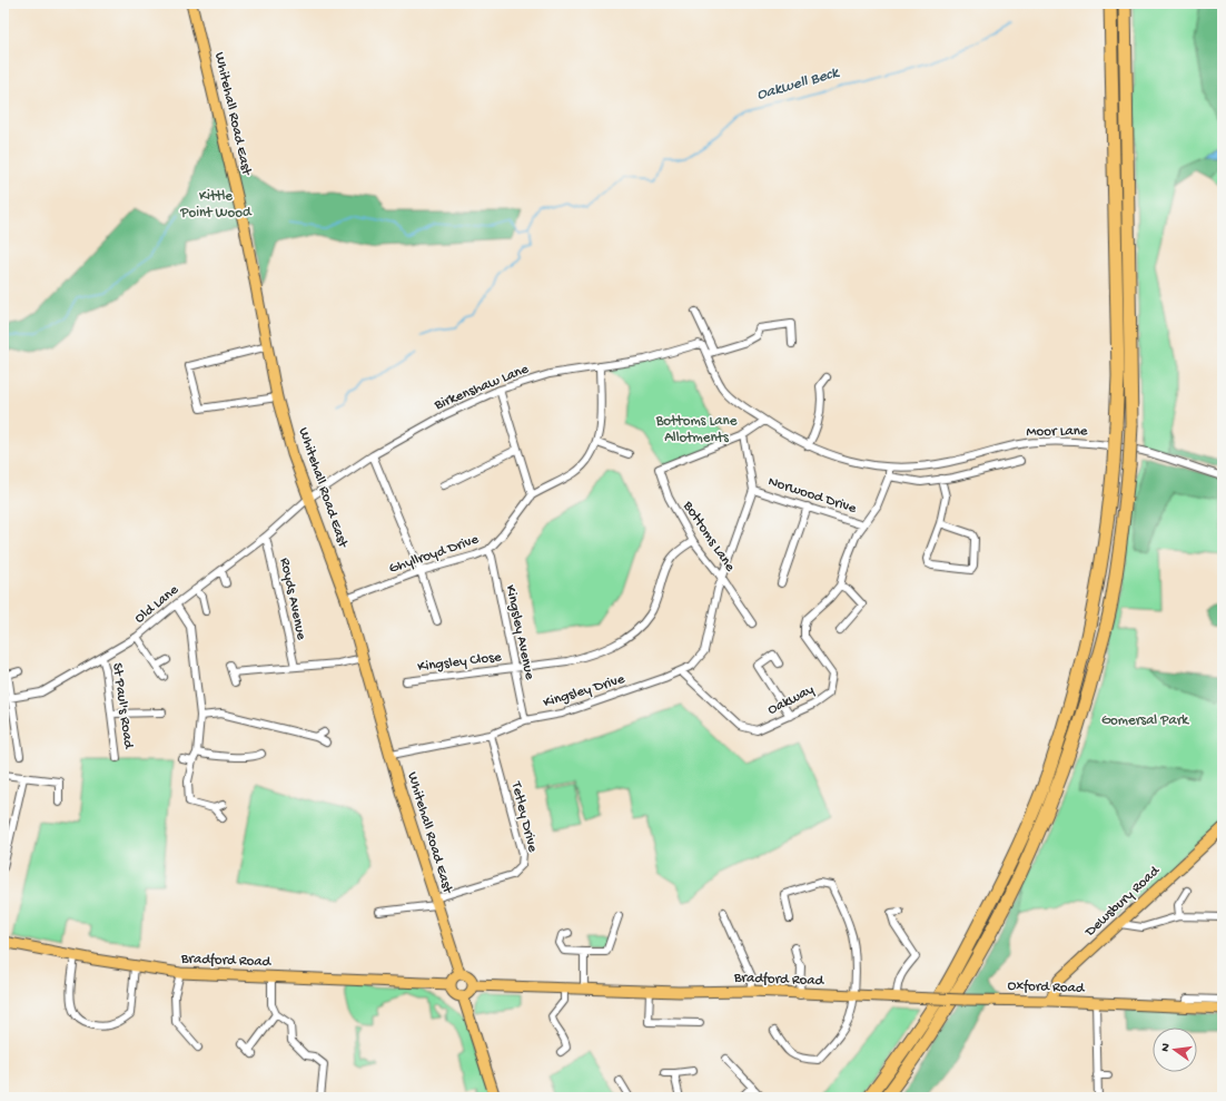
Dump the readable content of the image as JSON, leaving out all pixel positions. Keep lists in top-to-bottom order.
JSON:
{
  "streets": {
    "main road": [
      "Whitehall Road East",
      "Dewsbury Road",
      "Bradford Road",
      "Oxford Road"
    ],
    "street": [
      "Birkenshaw Lane",
      "Moor Lane",
      "Norwood Drive",
      "Bottoms Lane",
      "Ghyllroyd Drive",
      "Royds Avenue",
      "Old Lane",
      "Kingsley Avenue",
      "Kingsley Close",
      "Kingsley Drive",
      "Oakway",
      "St Paul's Road",
      "Tetley Drive"
    ]
  },
  "crossings": [
    ["Whitehall Road East", "Birkenshaw Lane"],
    ["Whitehall Road East", "Ghyllroyd Drive"],
    ["Whitehall Road East", "Old Lane"],
    ["Whitehall Road East", "Kingsley Drive"],
    ["Whitehall Road East", "Tetley Drive"],
    ["Whitehall Road East", "Bradford Road"],
    ["Birkenshaw Lane", "Moor Lane"],
    ["Birkenshaw Lane", "Old Lane"],
    ["Moor Lane", "Bottoms Lane"],
    ["Norwood Drive", "Kingsley Drive"],
    ["Bottoms Lane", "Kingsley Close"],
    ["Bottoms Lane", "Kingsley Drive"],
    ["Ghyllroyd Drive", "Kingsley Avenue"],
    ["Royds Avenue", "Old Lane"],
    ["Old Lane", "St Paul's Road"],
    ["Kingsley Avenue", "Kingsley Close"],
    ["Kingsley Avenue", "Kingsley Drive"],
    ["Kingsley Drive", "Oakway"],
    ["Kingsley Drive", "Tetley Drive"],
    ["Dewsbury Road", "Oxford Road"],
    ["Bradford Road", "Oxford Road"]
  ],
  "water": ["Oakwell Beck"],
  "parks": ["Kittle Point Wood", "Bottoms Lane Allotments", "Gomersal Park"],
  "north": "left"
}
